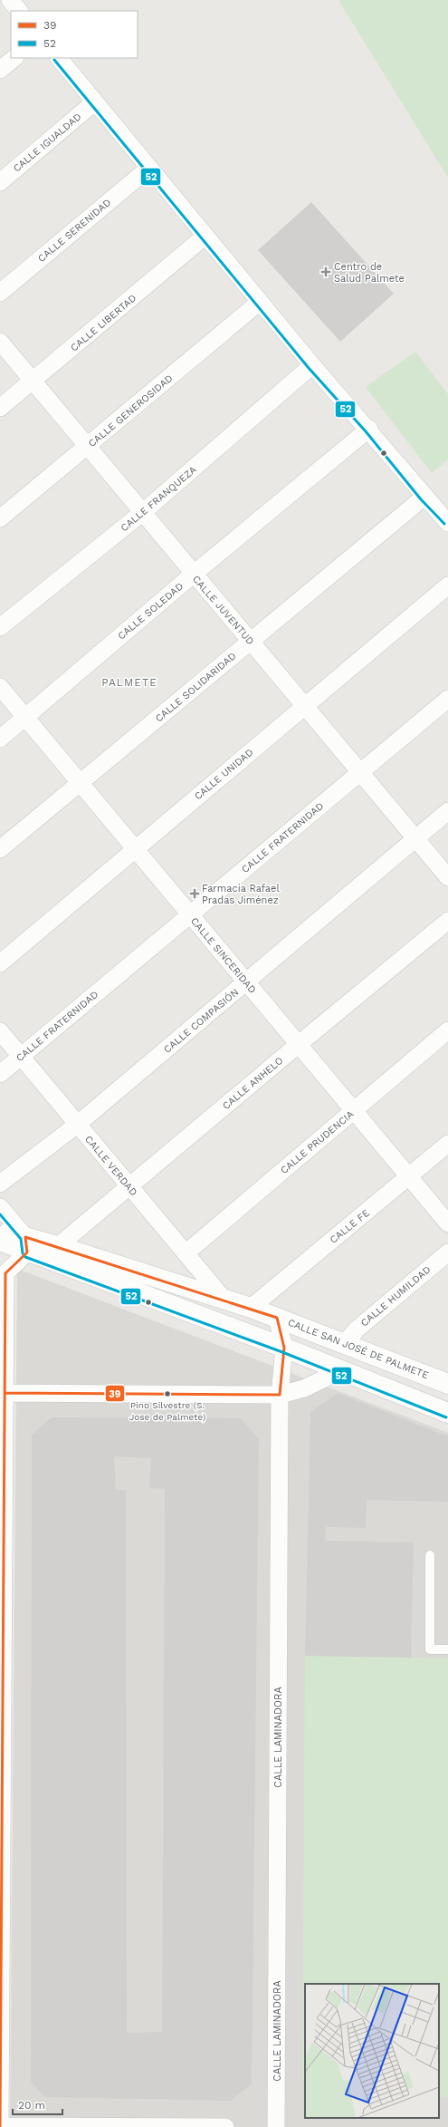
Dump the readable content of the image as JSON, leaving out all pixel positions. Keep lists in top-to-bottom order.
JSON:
{
  "streets": {
    "street": [
      "CALLE IGUALDAD",
      "CALLE SERENIDAD",
      "CALLE LIBERTAD",
      "CALLE GENEROSIDAD",
      "CALLE FRANQUEZA",
      "CALLE JUVENTUD",
      "CALLE SOLEDAD",
      "CALLE SOLIDARIDAD",
      "CALLE UNIDAD",
      "CALLE FRATERNIDAD",
      "CALLE SINCERIDAD",
      "CALLE COMPASIÓN",
      "CALLE ANHELO",
      "CALLE PRUDENCIA",
      "CALLE VERDAD",
      "CALLE FE",
      "CALLE HUMILDAD",
      "CALLE SAN JOSÉ DE PALMETE",
      "CALLE LAMINADORA"
    ]
  },
  "crossings": [
    ["CALLE LIBERTAD", "CALLE JUVENTUD"],
    ["CALLE GENEROSIDAD", "CALLE JUVENTUD"],
    ["CALLE FRANQUEZA", "CALLE JUVENTUD"],
    ["CALLE JUVENTUD", "CALLE SOLEDAD"],
    ["CALLE JUVENTUD", "CALLE SOLIDARIDAD"],
    ["CALLE JUVENTUD", "CALLE UNIDAD"],
    ["CALLE JUVENTUD", "CALLE FRATERNIDAD"],
    ["CALLE JUVENTUD", "CALLE COMPASIÓN"],
    ["CALLE SOLEDAD", "CALLE SINCERIDAD"],
    ["CALLE SOLIDARIDAD", "CALLE SINCERIDAD"],
    ["CALLE UNIDAD", "CALLE SINCERIDAD"],
    ["CALLE FRATERNIDAD", "CALLE SINCERIDAD"],
    ["CALLE FRATERNIDAD", "CALLE VERDAD"],
    ["CALLE SINCERIDAD", "CALLE COMPASIÓN"],
    ["CALLE SINCERIDAD", "CALLE ANHELO"],
    ["CALLE SINCERIDAD", "CALLE PRUDENCIA"],
    ["CALLE SINCERIDAD", "CALLE FE"],
    ["CALLE COMPASIÓN", "CALLE VERDAD"],
    ["CALLE ANHELO", "CALLE VERDAD"],
    ["CALLE ANHELO", "CALLE SAN JOSÉ DE PALMETE"],
    ["CALLE PRUDENCIA", "CALLE VERDAD"],
    ["CALLE VERDAD", "CALLE SAN JOSÉ DE PALMETE"],
    ["CALLE FE", "CALLE SAN JOSÉ DE PALMETE"],
    ["CALLE HUMILDAD", "CALLE SAN JOSÉ DE PALMETE"],
    ["CALLE SAN JOSÉ DE PALMETE", "CALLE LAMINADORA"]
  ],
  "districts": ["PALMETE"],
  "places": {
    "health": ["Centro de Salud Palmete", "Farmacia Rafael Pradas Jiménez"],
    "other": ["Pino Silvestre (S. Jose de Palmete)"]
  },
  "lines": ["transit line 52", "transit line 39"],
  "legend": ["39", "52"],
  "scale_bar": "20 m"
}
